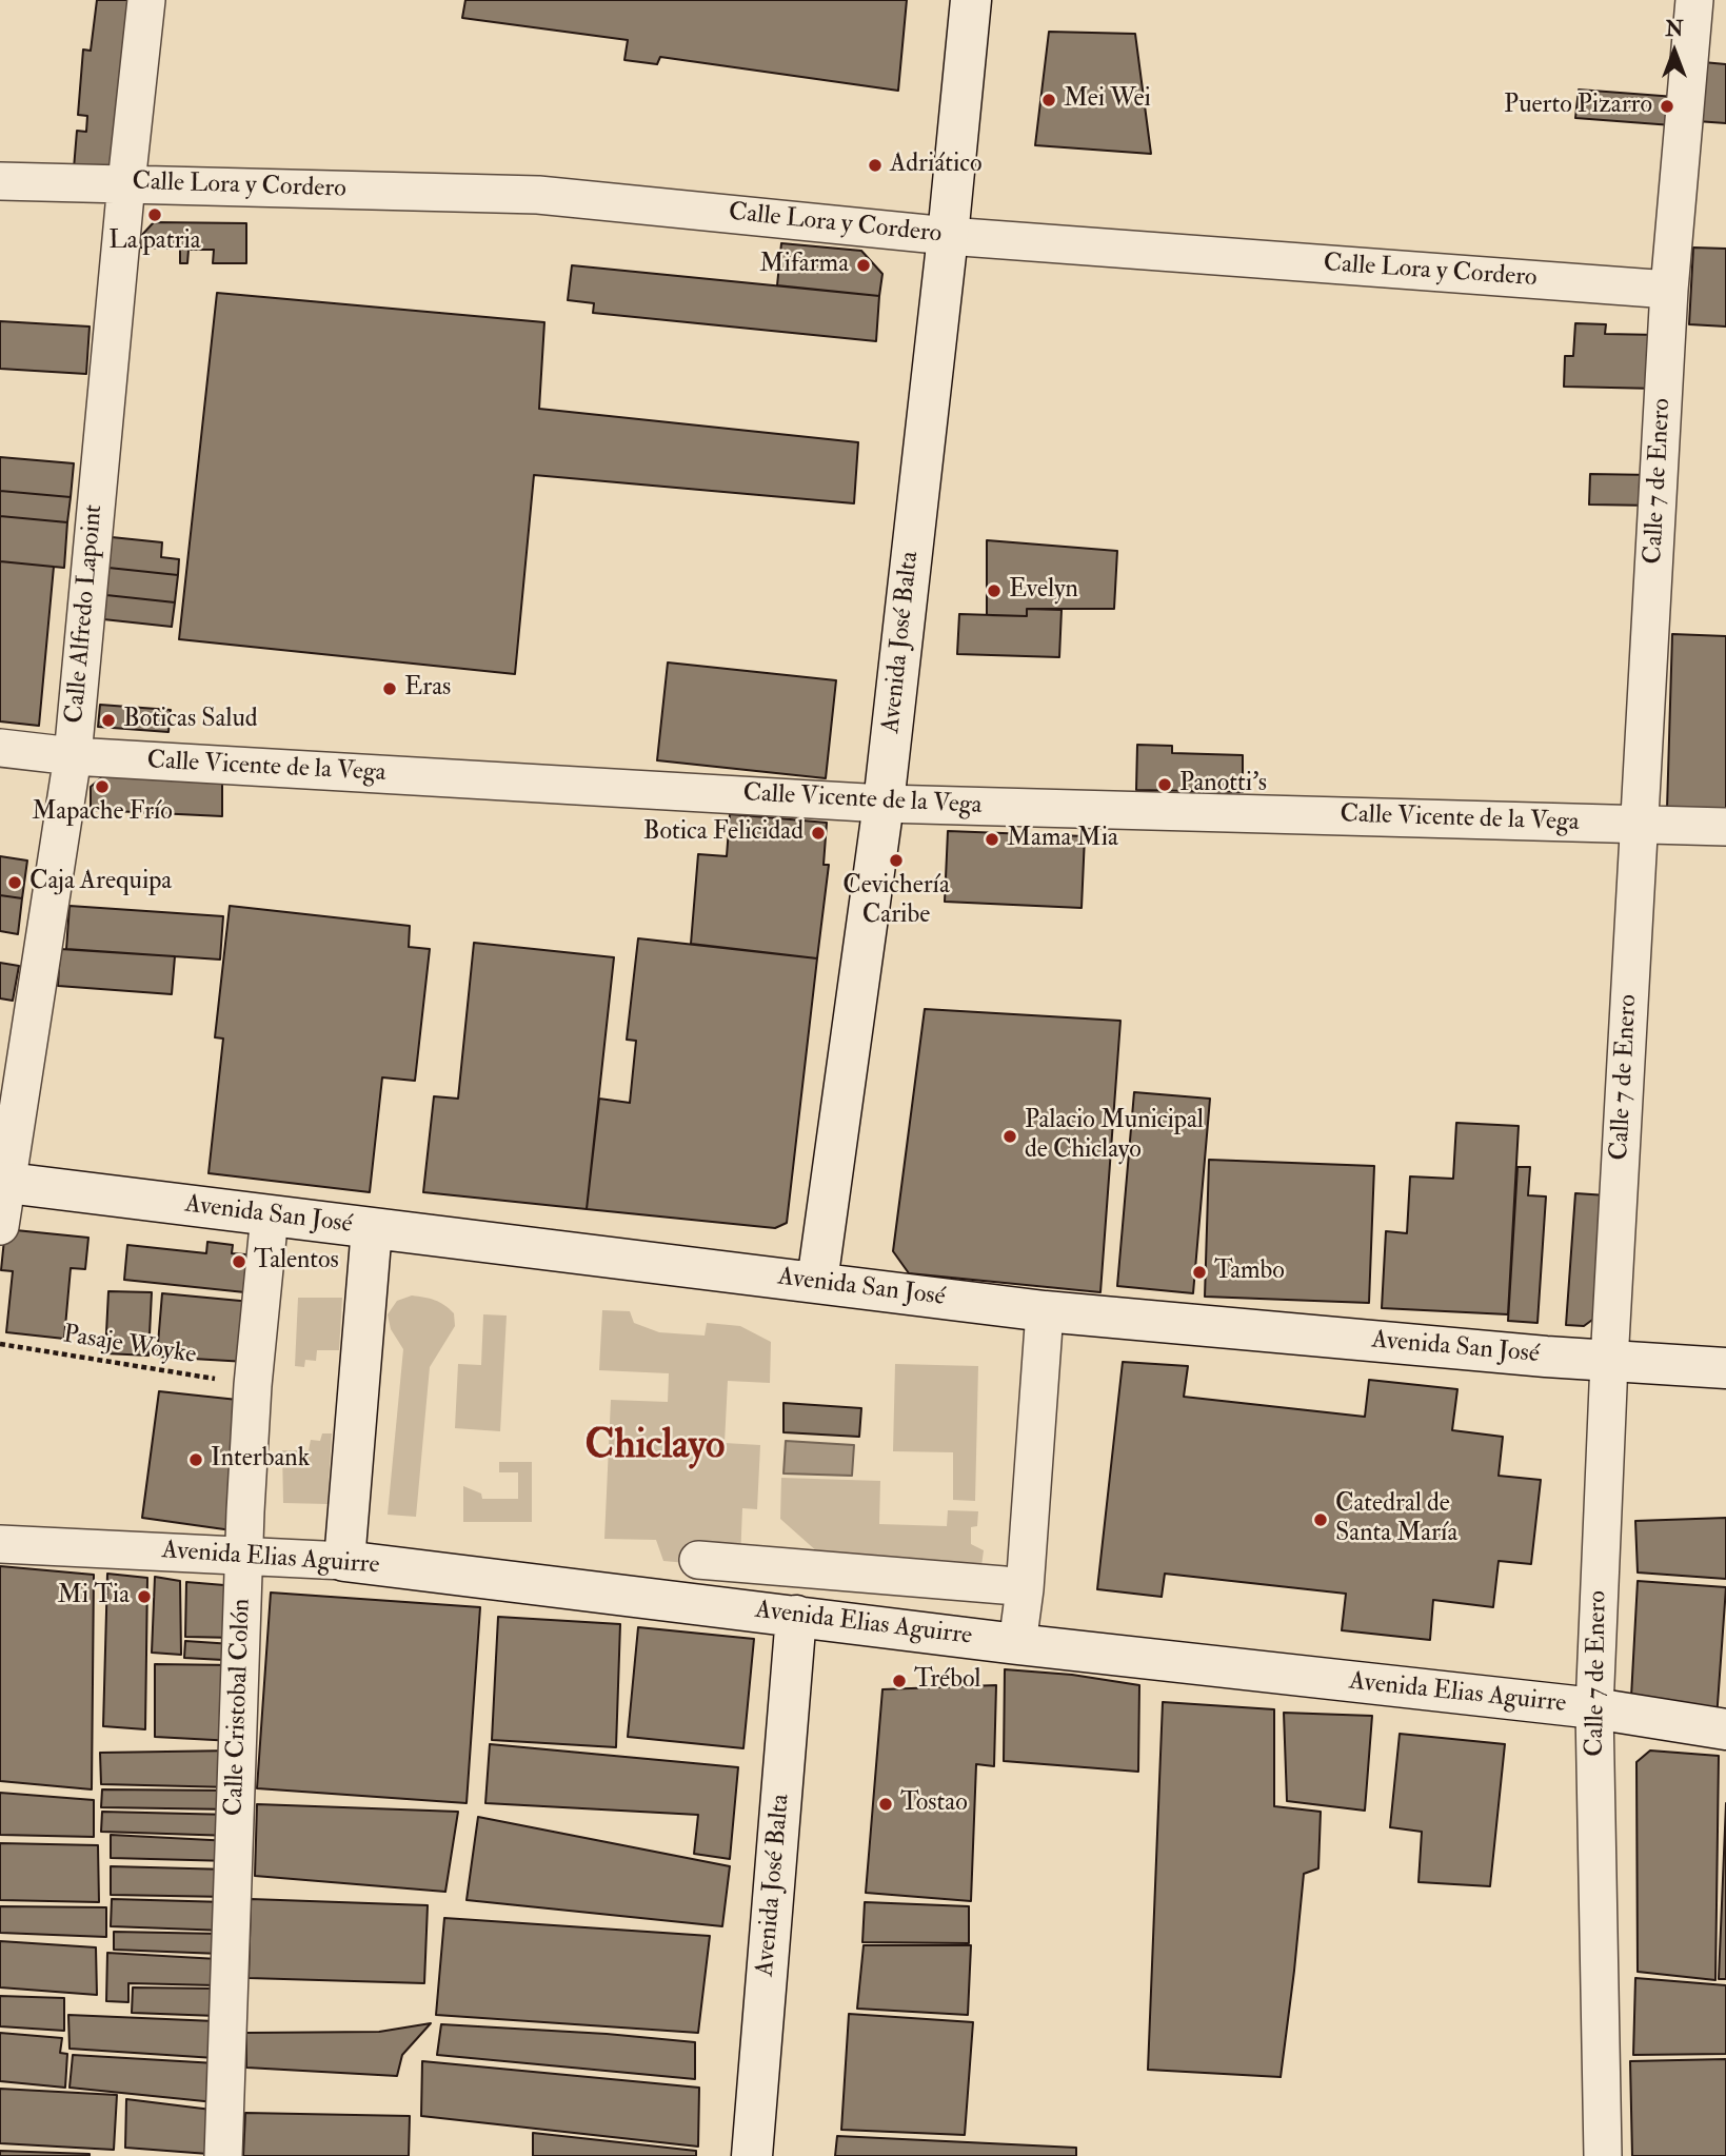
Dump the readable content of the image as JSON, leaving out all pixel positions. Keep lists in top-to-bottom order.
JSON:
{
  "streets": {
    "main road": ["Avenida José Balta", "Avenida San José", "Avenida Elias Aguirre"],
    "street": [
      "Calle Lora y Cordero",
      "Calle 7 de Enero",
      "Calle Alfredo Lapoint",
      "Calle Vicente de la Vega",
      "Calle Cristobal Colón"
    ],
    "path": ["Pasaje Woyke"]
  },
  "crossings": [
    ["Calle Lora y Cordero", "Calle 7 de Enero"],
    ["Calle Lora y Cordero", "Calle Alfredo Lapoint"],
    ["Calle Lora y Cordero", "Avenida José Balta"],
    ["Calle 7 de Enero", "Calle Vicente de la Vega"],
    ["Calle 7 de Enero", "Avenida San José"],
    ["Calle 7 de Enero", "Avenida Elias Aguirre"],
    ["Calle Alfredo Lapoint", "Calle Vicente de la Vega"],
    ["Calle Alfredo Lapoint", "Avenida San José"],
    ["Avenida José Balta", "Calle Vicente de la Vega"],
    ["Avenida José Balta", "Avenida San José"],
    ["Avenida José Balta", "Avenida Elias Aguirre"],
    ["Avenida San José", "Calle Cristobal Colón"],
    ["Pasaje Woyke", "Calle Cristobal Colón"],
    ["Avenida Elias Aguirre", "Calle Cristobal Colón"]
  ],
  "districts": ["Chiclayo"],
  "places": [
    "Mei Wei",
    "Puerto Pizarro",
    "Adriático",
    "La patria",
    "Mifarma",
    "Evelyn",
    "Eras",
    "Boticas Salud",
    "Panotti's",
    "Mapache Frío",
    "Botica Felicidad",
    "Mama Mia",
    "Cevichería Caribe",
    "Caja Arequipa",
    "Palacio Municipal de Chiclayo",
    "Talentos",
    "Tambo",
    "Interbank",
    "Catedral de Santa María",
    "Mi Tia",
    "Trébol",
    "Tostao"
  ],
  "north": "top"
}
